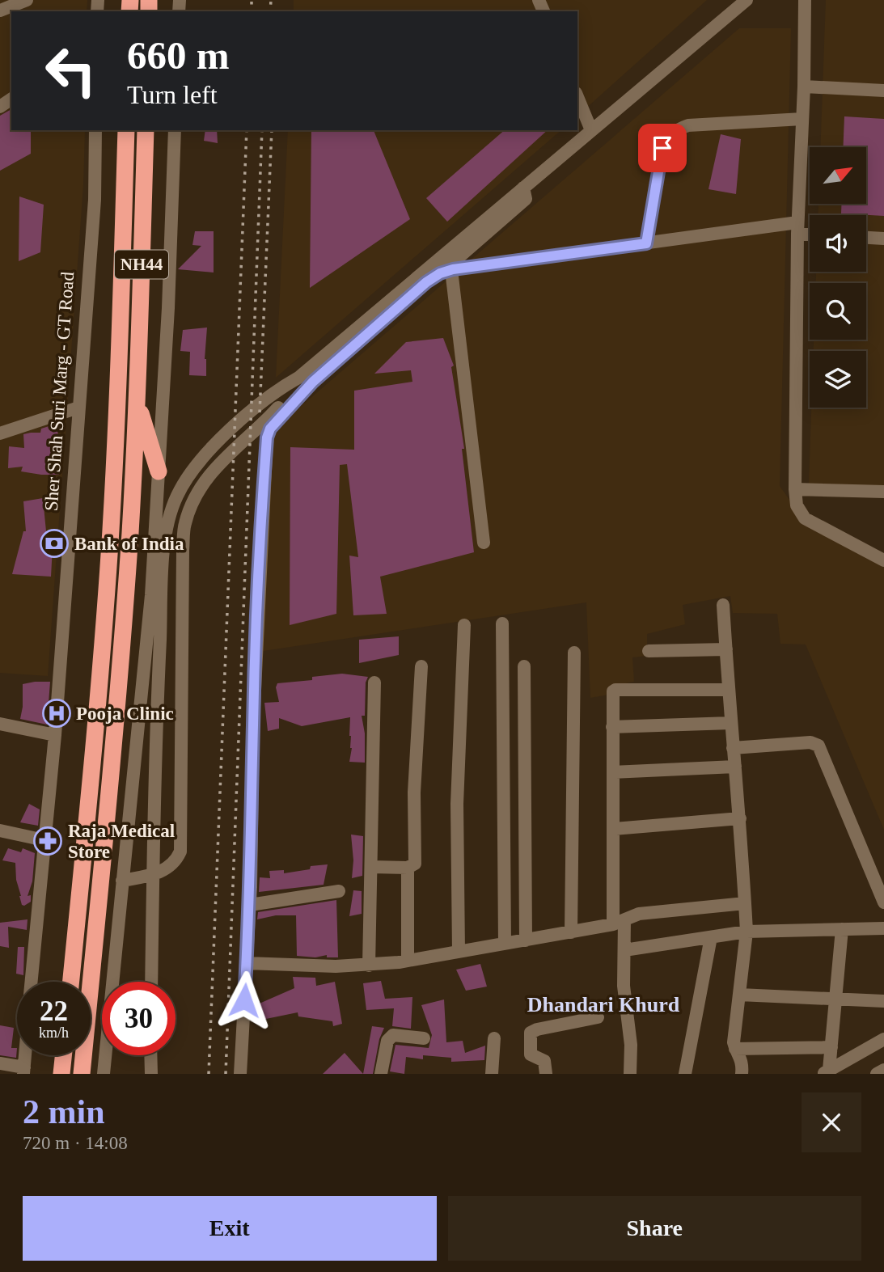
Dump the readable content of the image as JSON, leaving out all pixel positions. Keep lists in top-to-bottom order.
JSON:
{
  "streets": {
    "highway": ["NH44"],
    "street": ["Sher Shah Suri Marg - GT Road"]
  },
  "districts": ["Dhandari Khurd"],
  "places": {
    "bank": ["Bank of India"],
    "hospital": ["Pooja Clinic"],
    "pharmacy": ["Raja Medical Store"]
  },
  "north": "top right",
  "page": {
    "turn": ["660 m", "Turn left"],
    "speed": "22 km/h",
    "limit": "30",
    "heading": ["2 min", "720 m · 14:08"],
    "buttons": ["Exit", "Share"]
  }
}
